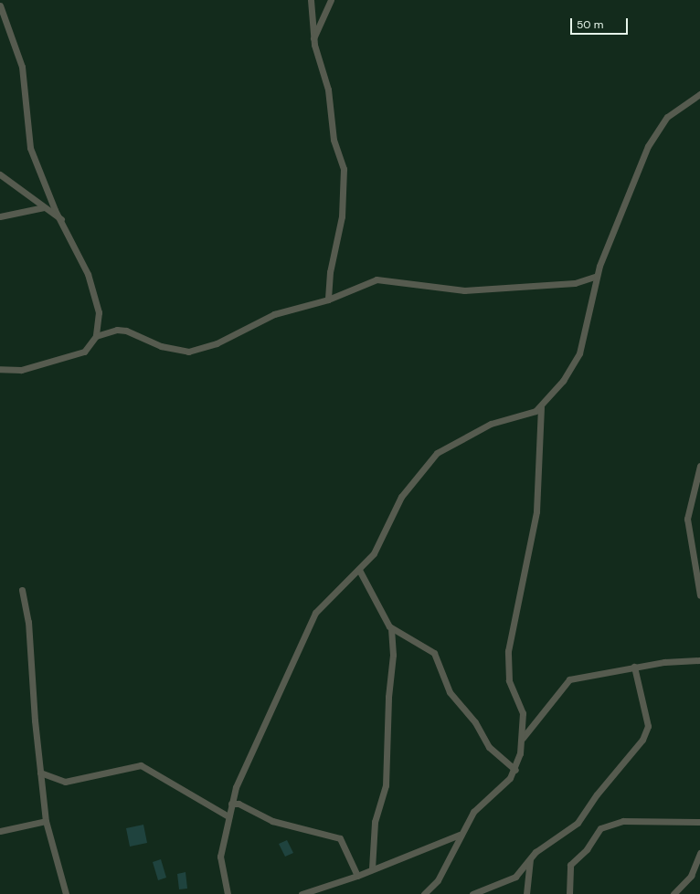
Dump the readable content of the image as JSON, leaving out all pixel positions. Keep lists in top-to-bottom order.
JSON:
{
  "scale_bar": "50 m"
}
